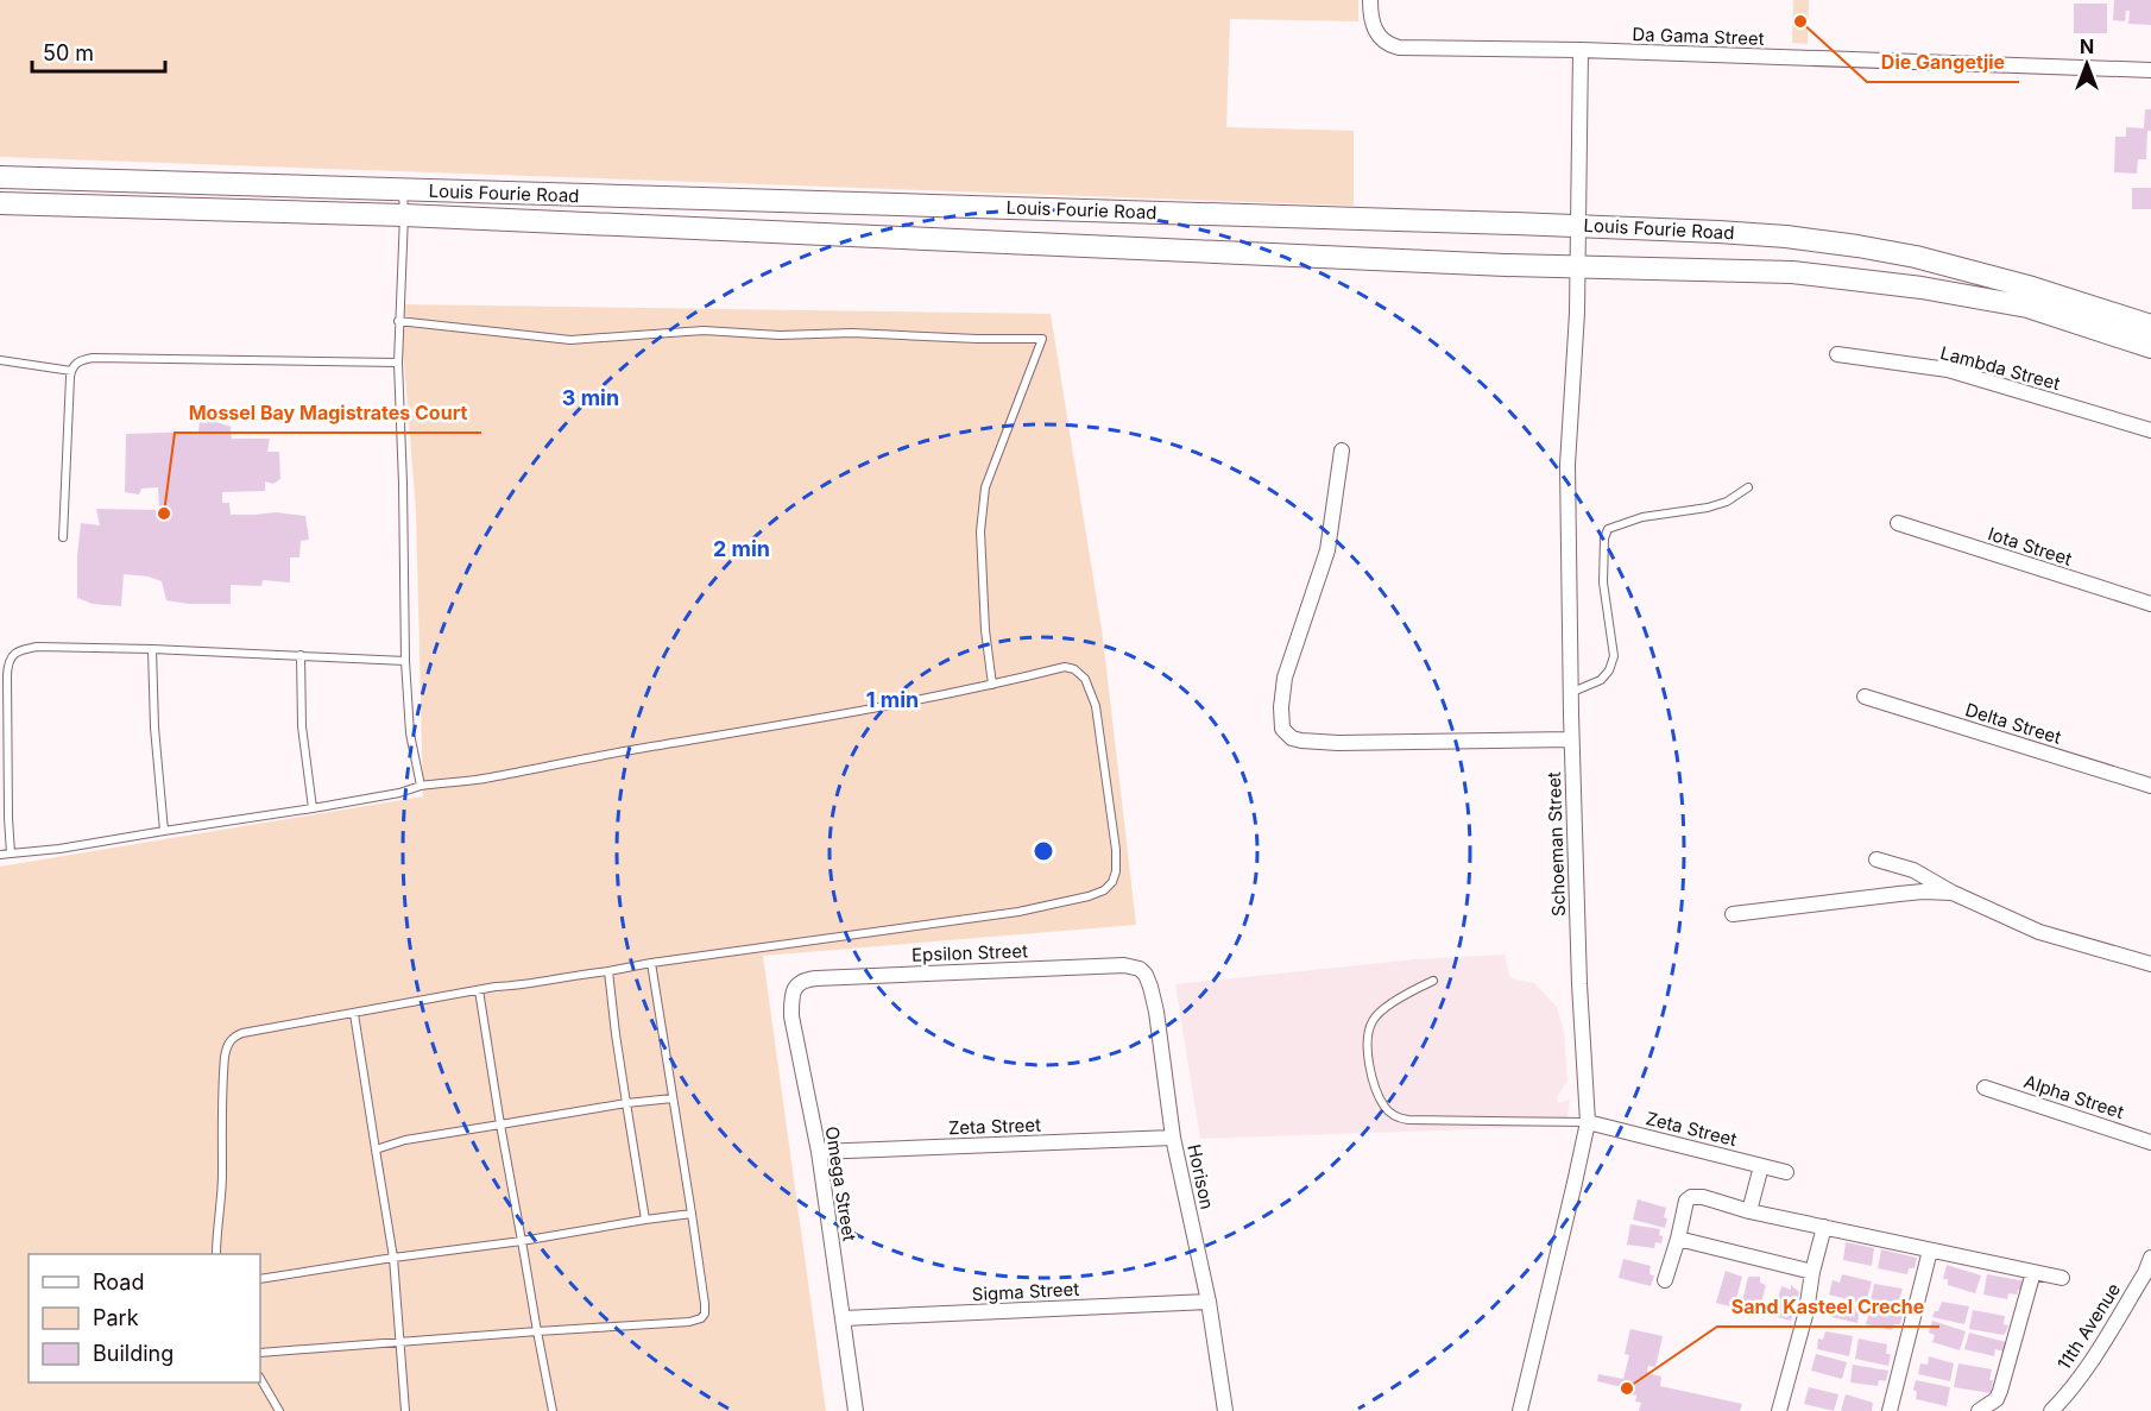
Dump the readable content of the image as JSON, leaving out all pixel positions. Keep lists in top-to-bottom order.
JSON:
{
  "streets": {
    "main road": ["Louis Fourie Road"],
    "street": [
      "Da Gama Street",
      "Lambda Street",
      "Iota Street",
      "Delta Street",
      "Schoeman Street",
      "Epsilon Street",
      "Alpha Street",
      "Zeta Street",
      "Horison",
      "Omega Street",
      "Sigma Street",
      "11th Avenue"
    ]
  },
  "crossings": [
    ["Da Gama Street", "Schoeman Street"],
    ["Louis Fourie Road", "Schoeman Street"],
    ["Schoeman Street", "Zeta Street"],
    ["Epsilon Street", "Horison"],
    ["Epsilon Street", "Omega Street"],
    ["Zeta Street", "Horison"],
    ["Zeta Street", "Omega Street"],
    ["Horison", "Sigma Street"],
    ["Omega Street", "Sigma Street"]
  ],
  "places": ["Die Gangetjie", "Mossel Bay Magistrates Court", "Sand Kasteel Creche"],
  "legend": ["Road", "Park", "Building"],
  "scale_bar": "50 m",
  "north": "top",
  "rings": ["3 min", "2 min", "1 min"]
}
